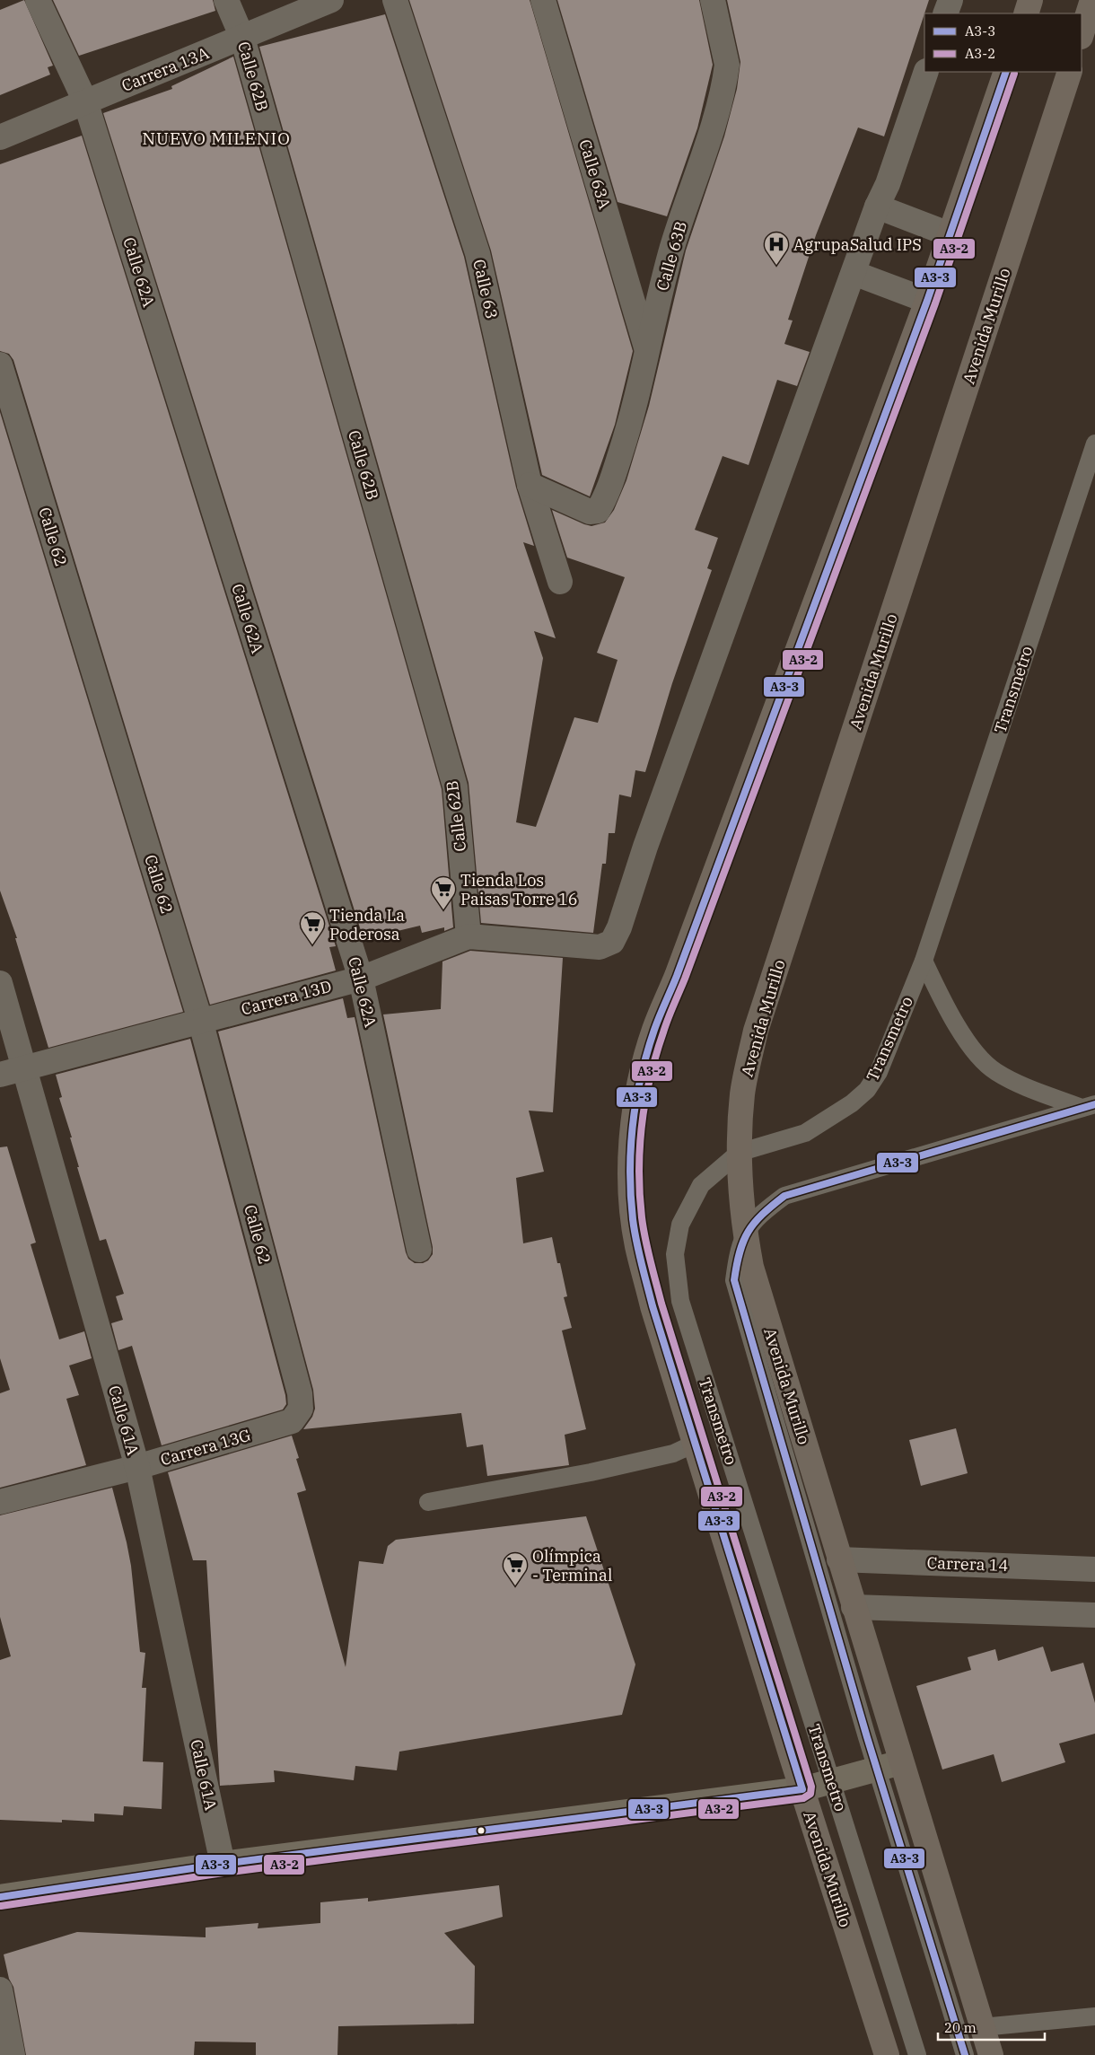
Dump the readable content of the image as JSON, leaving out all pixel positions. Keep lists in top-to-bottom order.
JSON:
{
  "streets": {
    "main road": ["Avenida Murillo"],
    "street": [
      "Carrera 13A",
      "Calle 62B",
      "Calle 63A",
      "Calle 63B",
      "Calle 62A",
      "Calle 63",
      "Calle 62",
      "Carrera 13D",
      "Calle 61A",
      "Carrera 13G",
      "Carrera 14"
    ],
    "lane": ["Transmetro"]
  },
  "crossings": [
    ["Carrera 13A", "Calle 62B"],
    ["Carrera 13A", "Calle 62A"],
    ["Calle 62B", "Carrera 13D"],
    ["Calle 63A", "Calle 63B"],
    ["Calle 63B", "Calle 63"],
    ["Calle 62A", "Carrera 13D"],
    ["Avenida Murillo", "Transmetro"],
    ["Avenida Murillo", "Carrera 14"],
    ["Calle 62", "Carrera 13D"],
    ["Calle 62", "Carrera 13G"],
    ["Carrera 13D", "Calle 61A"],
    ["Calle 61A", "Carrera 13G"]
  ],
  "districts": ["NUEVO MILENIO"],
  "places": {
    "hospital": ["AgrupaSalud IPS"],
    "supermarket": ["Tienda Los Paisas Torre 16", "Tienda La Poderosa", "Olímpica - Terminal"]
  },
  "lines": ["transit line A3-3", "transit line A3-2"],
  "legend": ["A3-3", "A3-2"],
  "scale_bar": "20 m"
}
